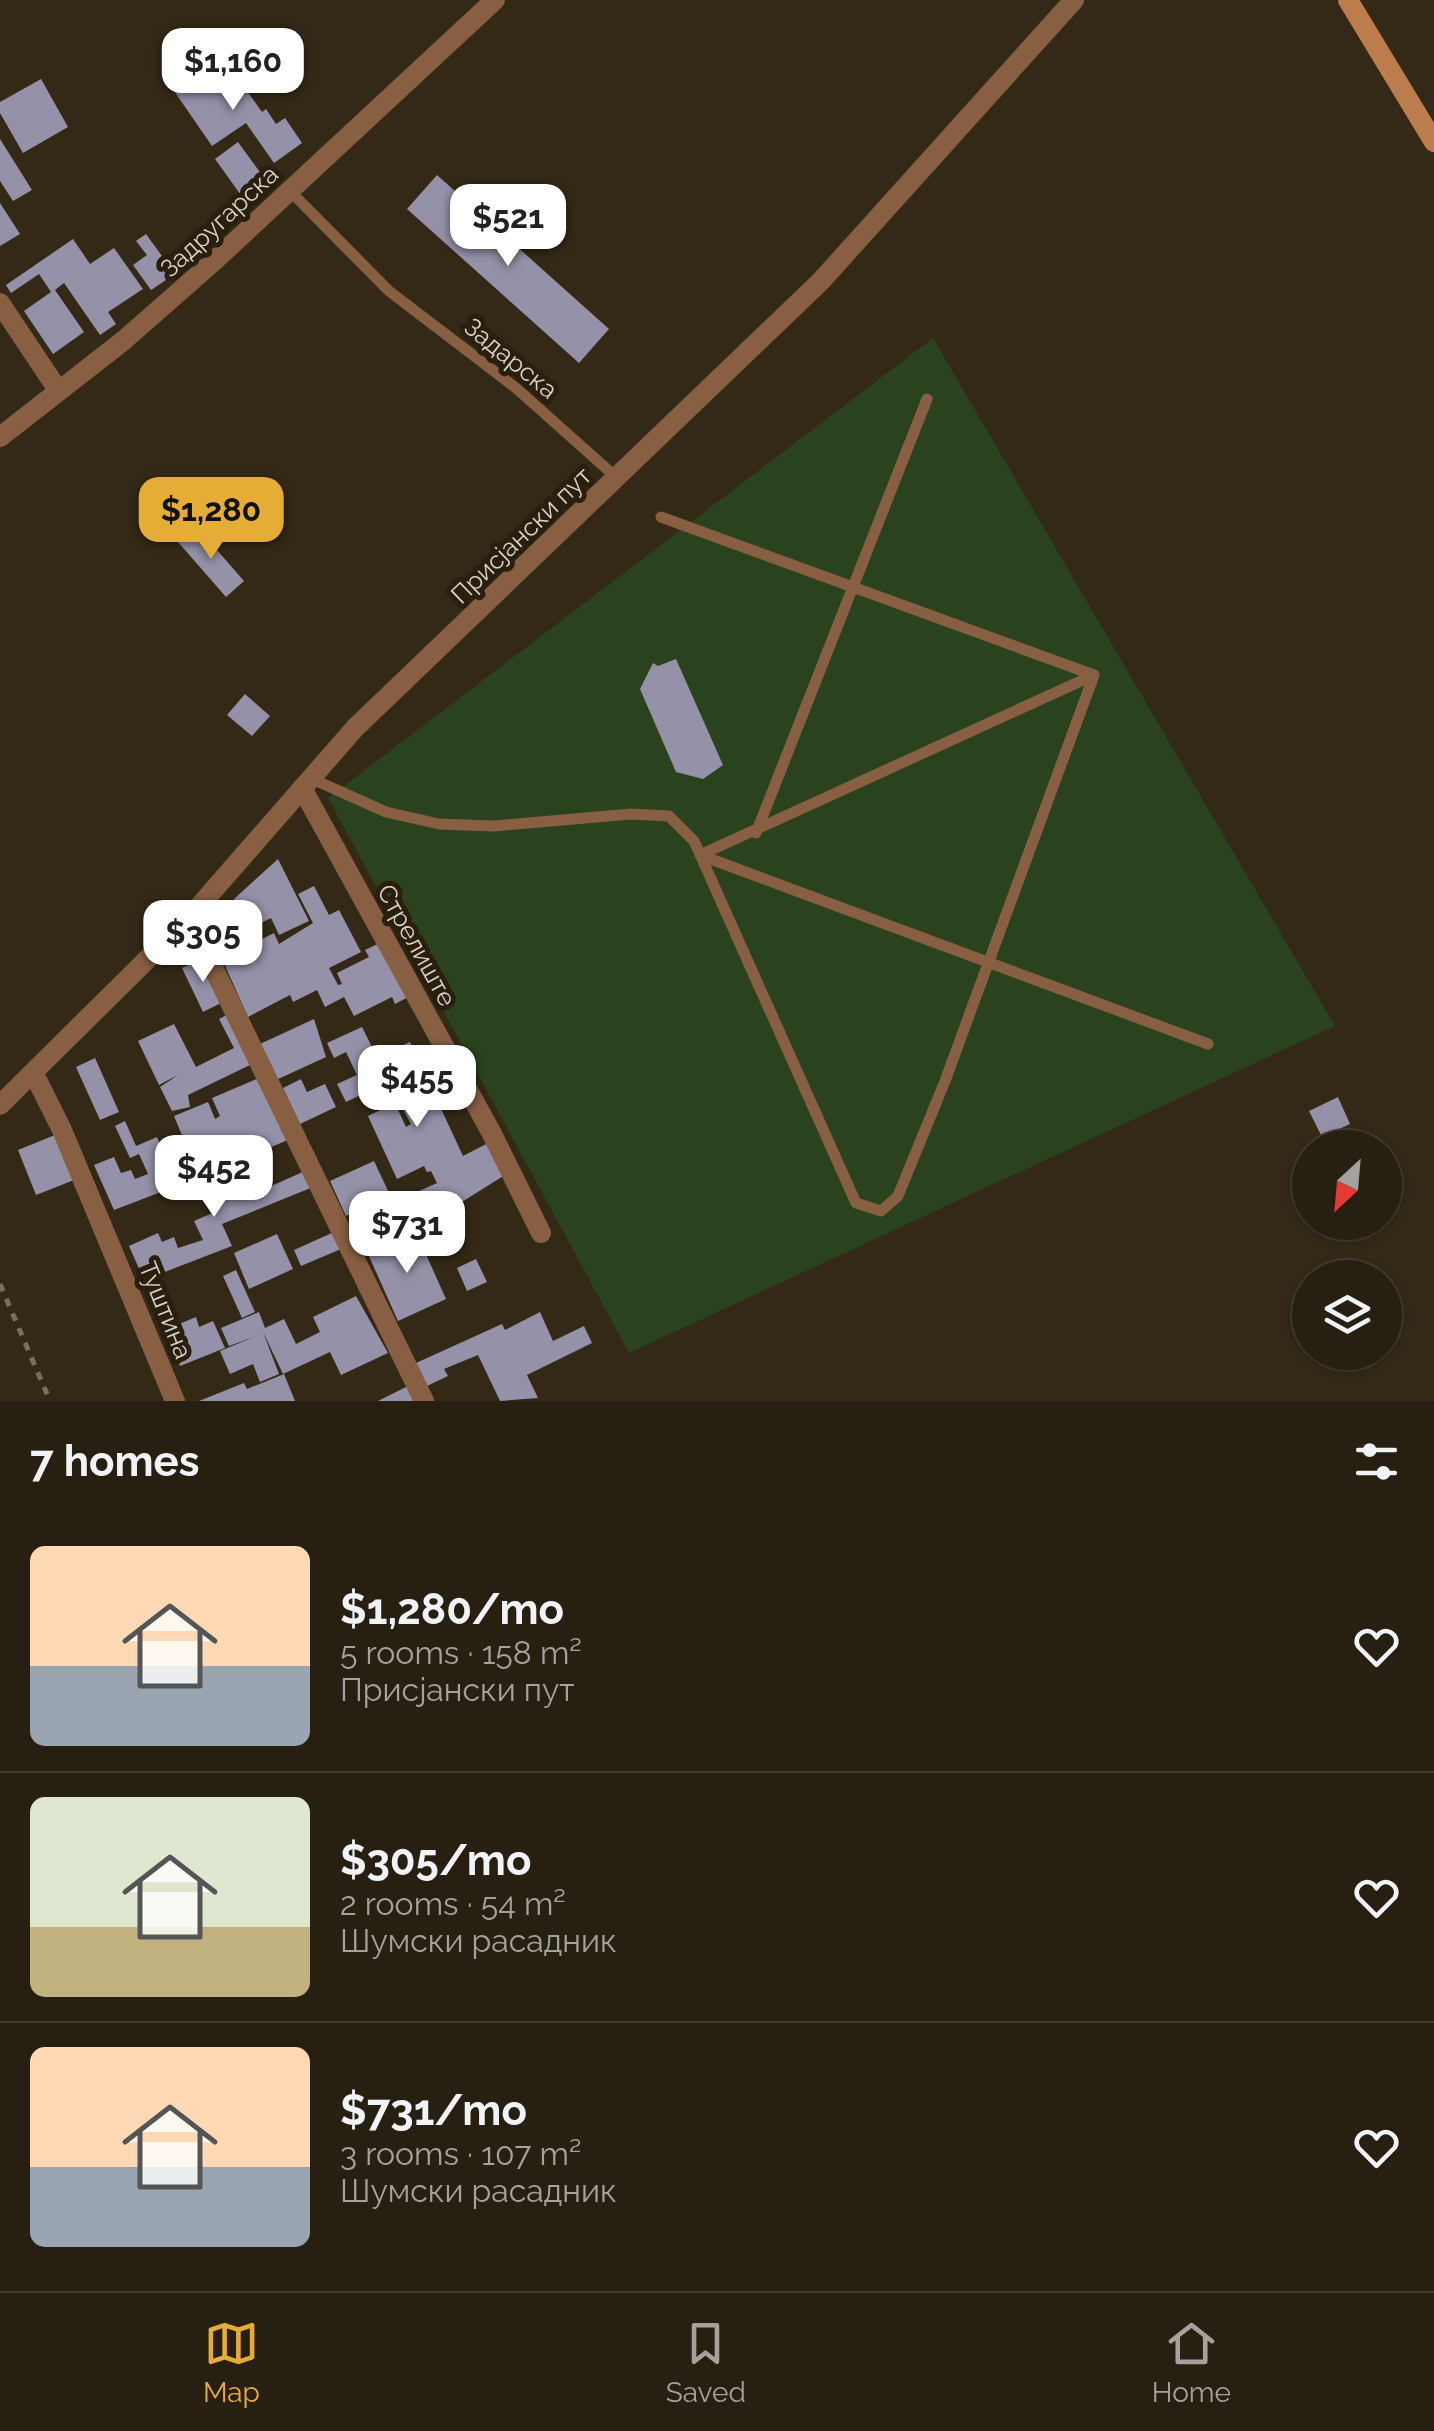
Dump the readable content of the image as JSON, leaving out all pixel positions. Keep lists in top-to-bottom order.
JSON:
{
  "streets": {
    "street": [
      "Задругарска",
      "Присјански пут",
      "Стрелиште",
      "Туштина"
    ],
    "lane": ["Задарска"]
  },
  "crossings": [
    ["Задругарска", "Задарска"],
    ["Задарска", "Присјански пут"],
    ["Присјански пут", "Стрелиште"],
    ["Присјански пут", "Туштина"]
  ],
  "north": "bottom left",
  "page": {
    "price": [
      "$1,160",
      "$521",
      "$1,280",
      "$305",
      "$455",
      "$452",
      "$731"
    ],
    "heading": "7 homes",
    "list": [
      {
        "name": "$1,280/mo",
        "note": "5 rooms · 158 m² · Присјански пут"
      },
      {
        "name": "$305/mo",
        "note": "2 rooms · 54 m² · Шумски расадник"
      },
      {
        "name": "$731/mo",
        "note": "3 rooms · 107 m² · Шумски расадник"
      }
    ],
    "tabs": ["Map", "Saved", "Home"]
  }
}
